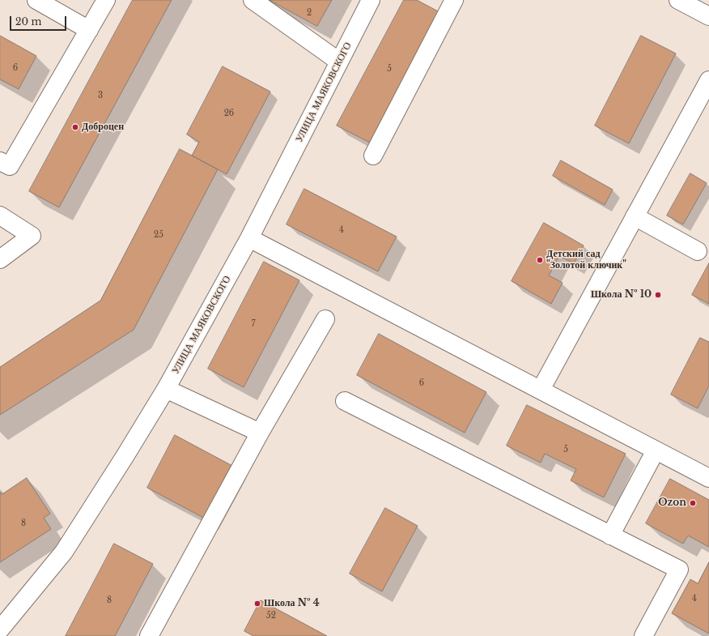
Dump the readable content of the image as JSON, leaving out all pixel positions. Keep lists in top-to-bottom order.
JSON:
{
  "streets": {
    "street": ["УЛИЦА МАЯКОВСКОГО"]
  },
  "places": [
    "Доброцен",
    "Детский сад \"Золотой ключик\"",
    "Школа № 10",
    "Ozon",
    "Школа № 4"
  ],
  "house_numbers": [
    "2",
    "6",
    "5",
    "3",
    "26",
    "4",
    "25",
    "7",
    "6",
    "5",
    "8",
    "4",
    "8",
    "52"
  ],
  "scale_bar": "20 m"
}
